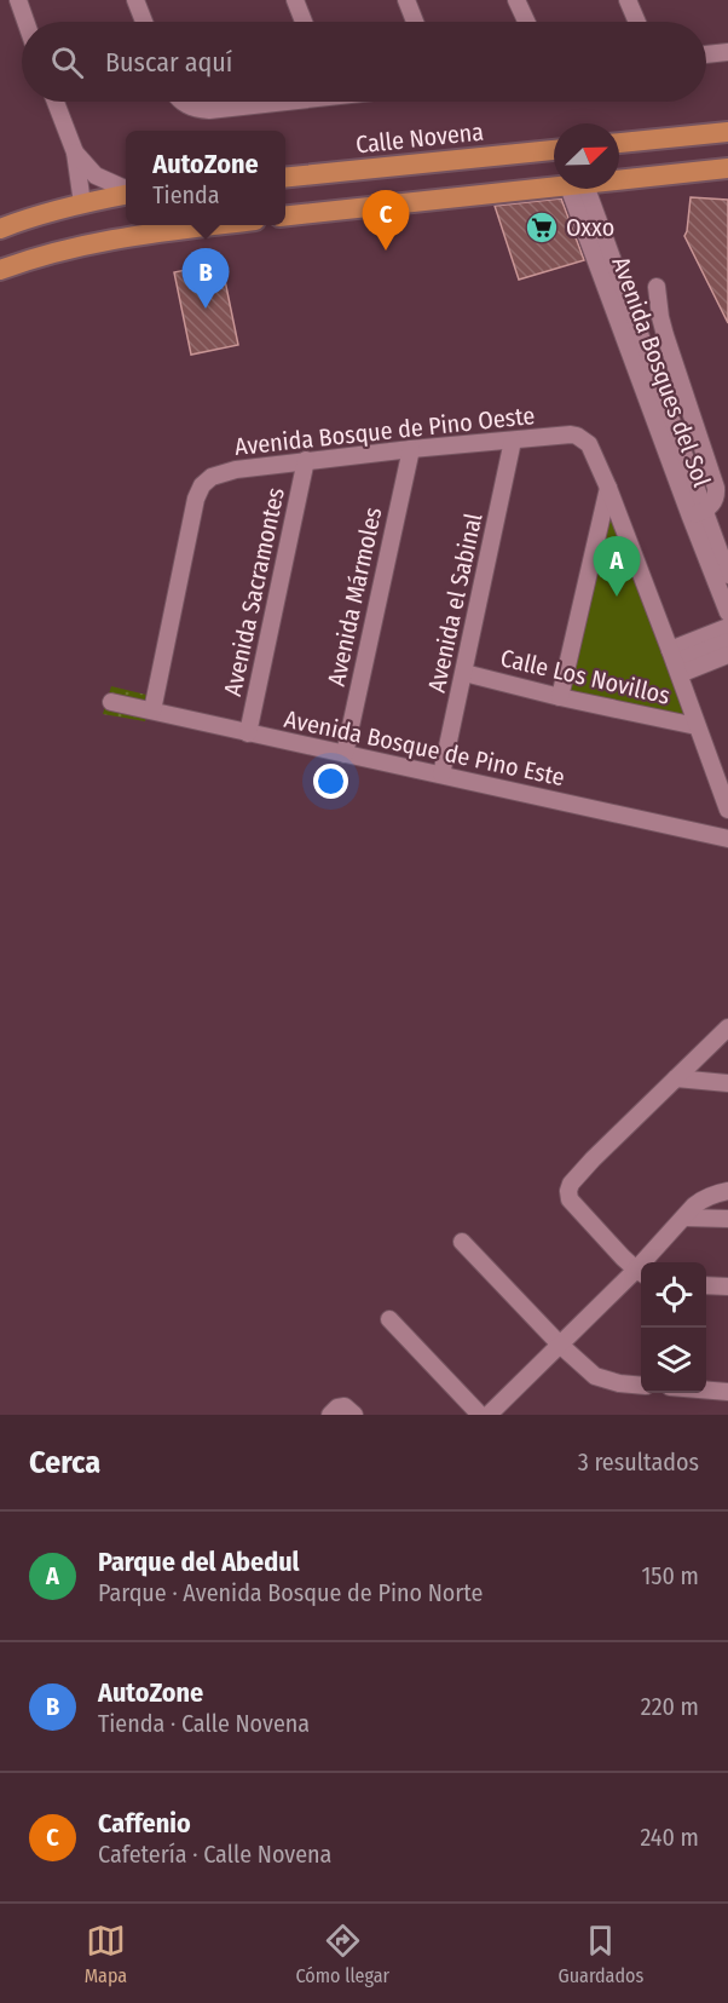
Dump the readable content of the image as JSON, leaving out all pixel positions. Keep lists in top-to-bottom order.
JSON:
{
  "streets": {
    "main road": ["Calle Novena"],
    "street": [
      "Avenida Bosques del Sol",
      "Avenida Bosque de Pino Oeste",
      "Avenida Sacramontes",
      "Avenida Mármoles",
      "Avenida el Sabinal",
      "Calle Los Novillos",
      "Avenida Bosque de Pino Este"
    ]
  },
  "crossings": [
    ["Avenida Bosque de Pino Oeste", "Avenida Sacramontes"],
    ["Avenida Bosque de Pino Oeste", "Avenida Mármoles"],
    ["Avenida Bosque de Pino Oeste", "Avenida el Sabinal"],
    ["Avenida Bosque de Pino Oeste", "Avenida Bosque de Pino Este"],
    ["Avenida Sacramontes", "Avenida Bosque de Pino Este"],
    ["Avenida Mármoles", "Avenida Bosque de Pino Este"],
    ["Avenida el Sabinal", "Calle Los Novillos"],
    ["Avenida el Sabinal", "Avenida Bosque de Pino Este"]
  ],
  "places": {
    "supermarket": ["Oxxo"]
  },
  "north": "top right",
  "page": {
    "search": "Buscar aquí",
    "popup": ["AutoZone", "Tienda"],
    "pins": ["C", "B", "A"],
    "heading": ["Cerca", "3 resultados"],
    "list": [
      {
        "mark": "A",
        "name": "Parque del Abedul",
        "note": "Parque · Avenida Bosque de Pino Norte",
        "value": "150 m"
      },
      {
        "mark": "B",
        "name": "AutoZone",
        "note": "Tienda · Calle Novena",
        "value": "220 m"
      },
      {
        "mark": "C",
        "name": "Caffenio",
        "note": "Cafetería · Calle Novena",
        "value": "240 m"
      }
    ],
    "nav": ["Mapa", "Cómo llegar", "Guardados"]
  }
}
